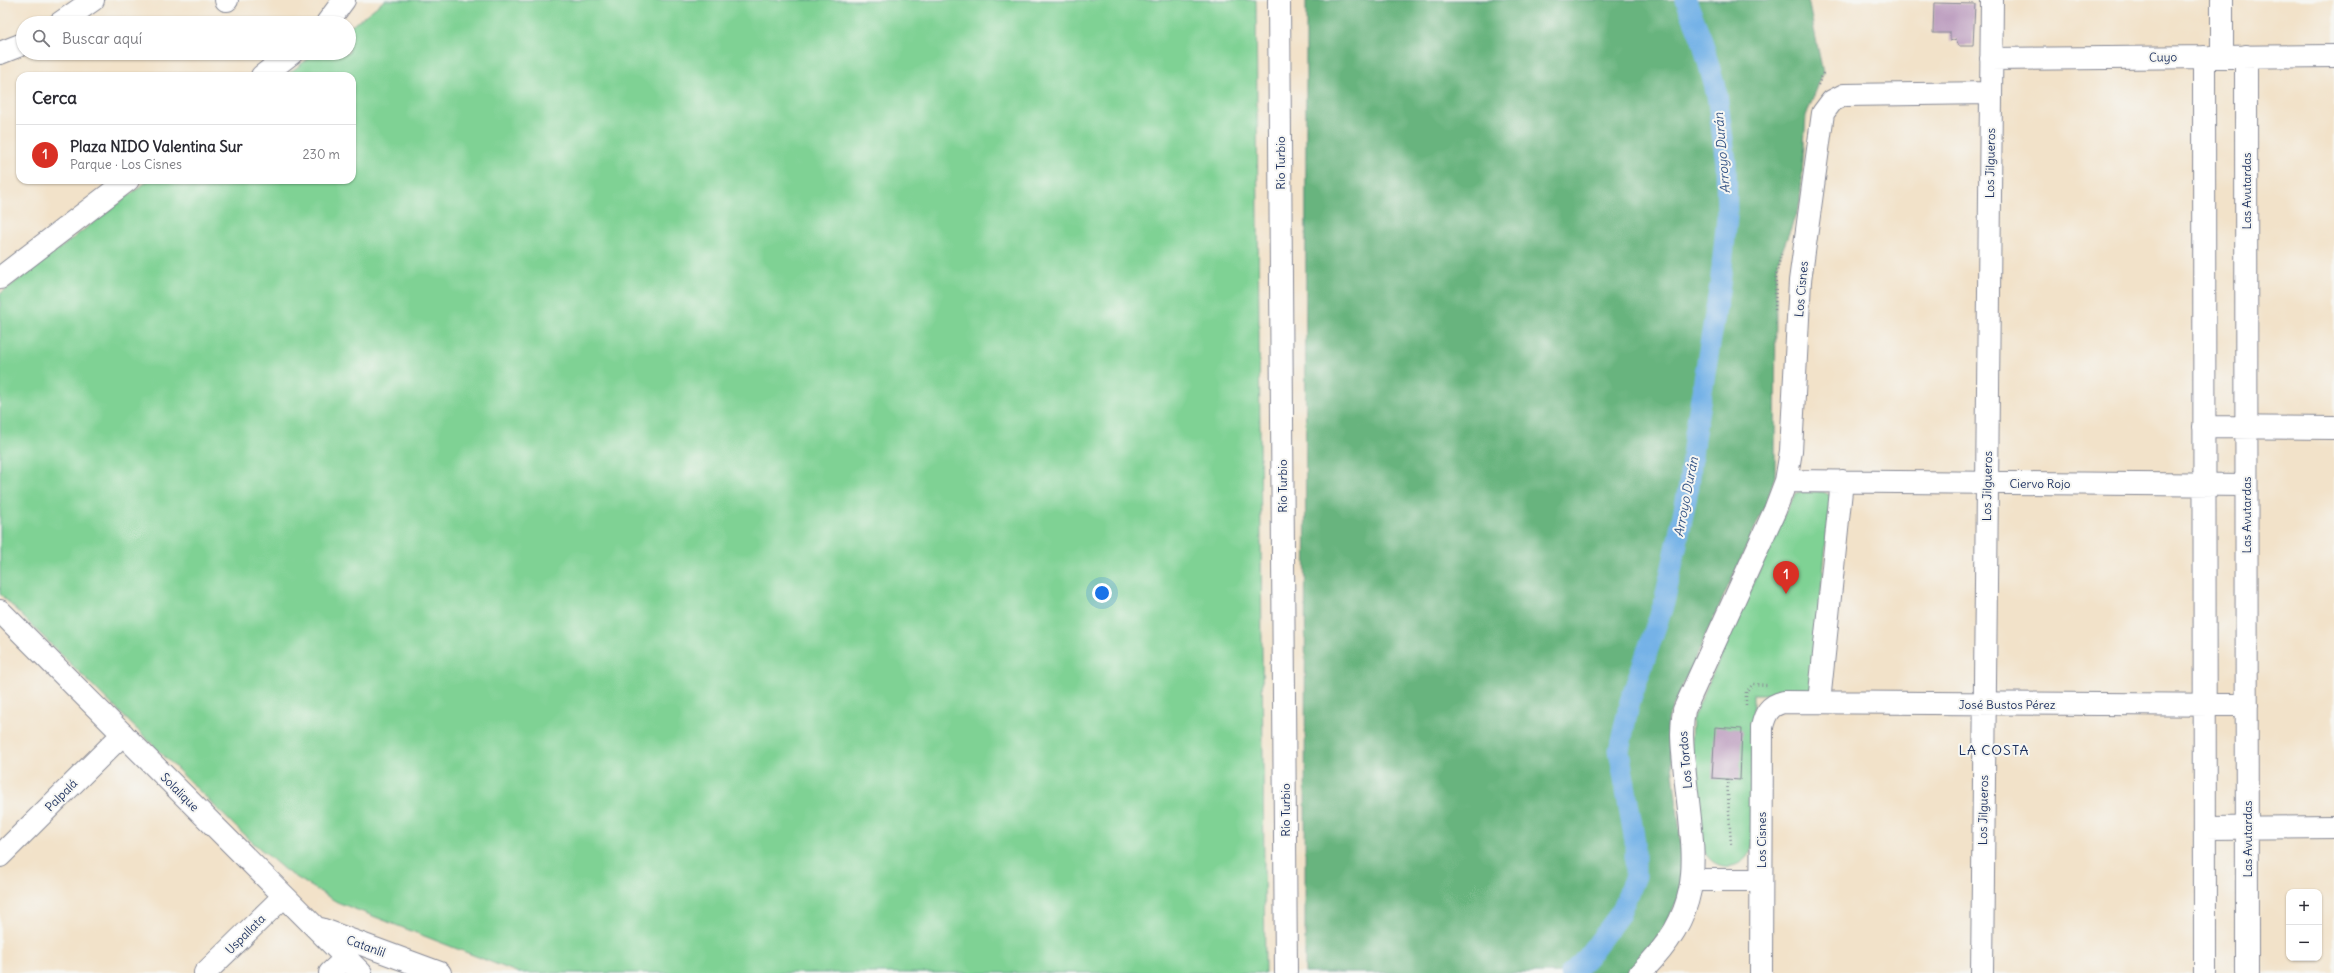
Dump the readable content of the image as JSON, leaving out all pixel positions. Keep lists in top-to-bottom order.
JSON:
{
  "streets": {
    "street": [
      "Cuyo",
      "Río Turbio",
      "Los Jilgueros",
      "Las Avutardas",
      "Los Cisnes",
      "Ciervo Rojo",
      "José Bustos Pérez",
      "Los Tordos",
      "Solalique",
      "Palpalá",
      "Uspallata",
      "Catanlil"
    ]
  },
  "crossings": [
    ["Cuyo", "Los Jilgueros"],
    ["Cuyo", "Las Avutardas"],
    ["Los Jilgueros", "Ciervo Rojo"],
    ["Los Jilgueros", "José Bustos Pérez"],
    ["Las Avutardas", "Ciervo Rojo"],
    ["Las Avutardas", "José Bustos Pérez"],
    ["Los Cisnes", "Ciervo Rojo"],
    ["Los Cisnes", "José Bustos Pérez"],
    ["Los Cisnes", "Los Tordos"],
    ["Ciervo Rojo", "Los Tordos"],
    ["Solalique", "Palpalá"],
    ["Solalique", "Uspallata"],
    ["Solalique", "Catanlil"]
  ],
  "districts": ["LA COSTA"],
  "water": ["Arroyo Durán"],
  "page": {
    "search": "Buscar aquí",
    "heading": "Cerca",
    "list": [
      {
        "mark": "1",
        "name": "Plaza NIDO Valentina Sur",
        "note": "Parque · Los Cisnes",
        "value": "230 m"
      }
    ],
    "pins": "1",
    "map_buttons": ["+", "−"]
  }
}
